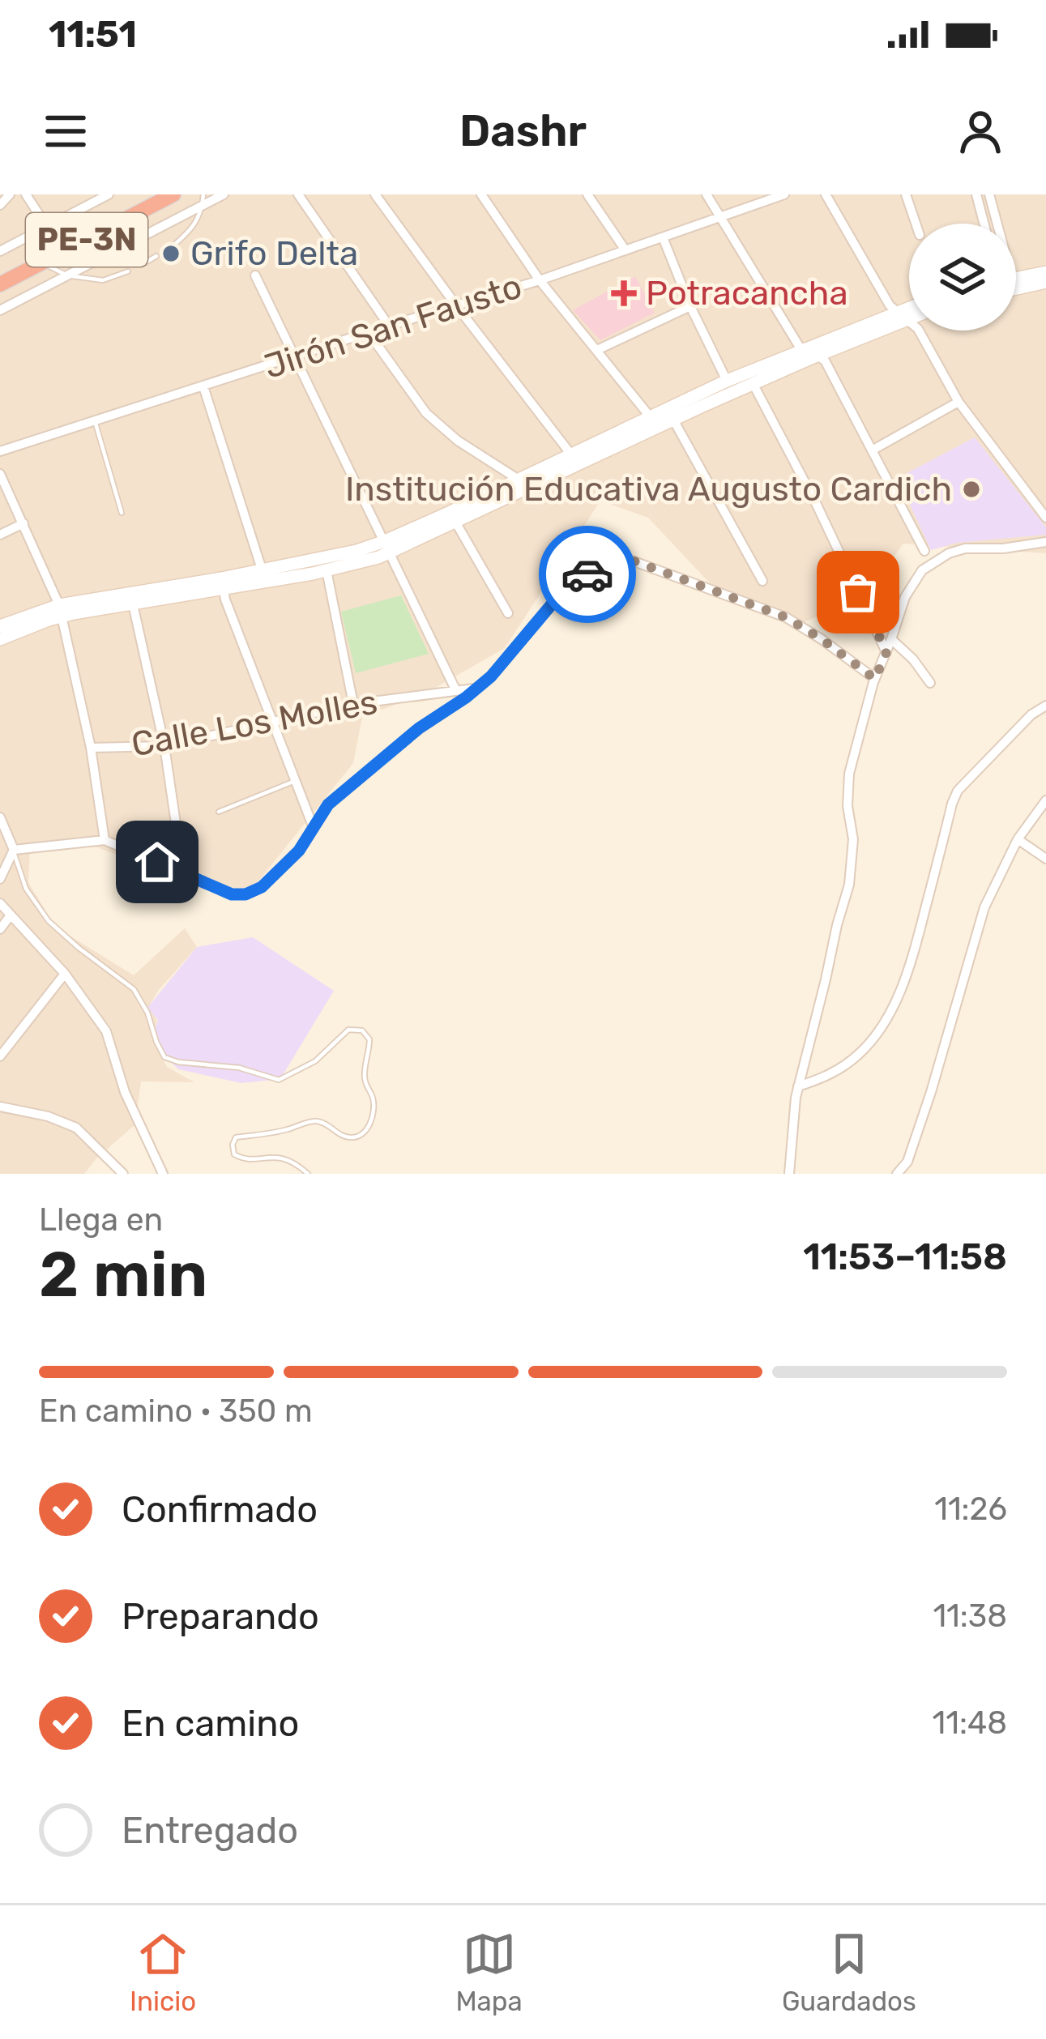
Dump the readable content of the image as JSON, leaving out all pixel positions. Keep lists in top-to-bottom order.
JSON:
{
  "streets": {
    "highway": ["PE-3N"],
    "street": ["Jirón San Fausto", "Calle Los Molles"]
  },
  "places": {
    "other": ["Grifo Delta", "Institución Educativa Augusto Cardich"],
    "health": ["Potracancha"]
  },
  "page": {
    "status": "11:51",
    "header": "Dashr",
    "heading": ["2 min", "Llega en", "11:53–11:58"],
    "bar": "En camino · 350 m",
    "list": [
      ["Confirmado", "11:26"],
      ["Preparando", "11:38"],
      ["En camino", "11:48"],
      "Entregado"
    ],
    "tabs": ["Inicio", "Mapa", "Guardados"]
  }
}
